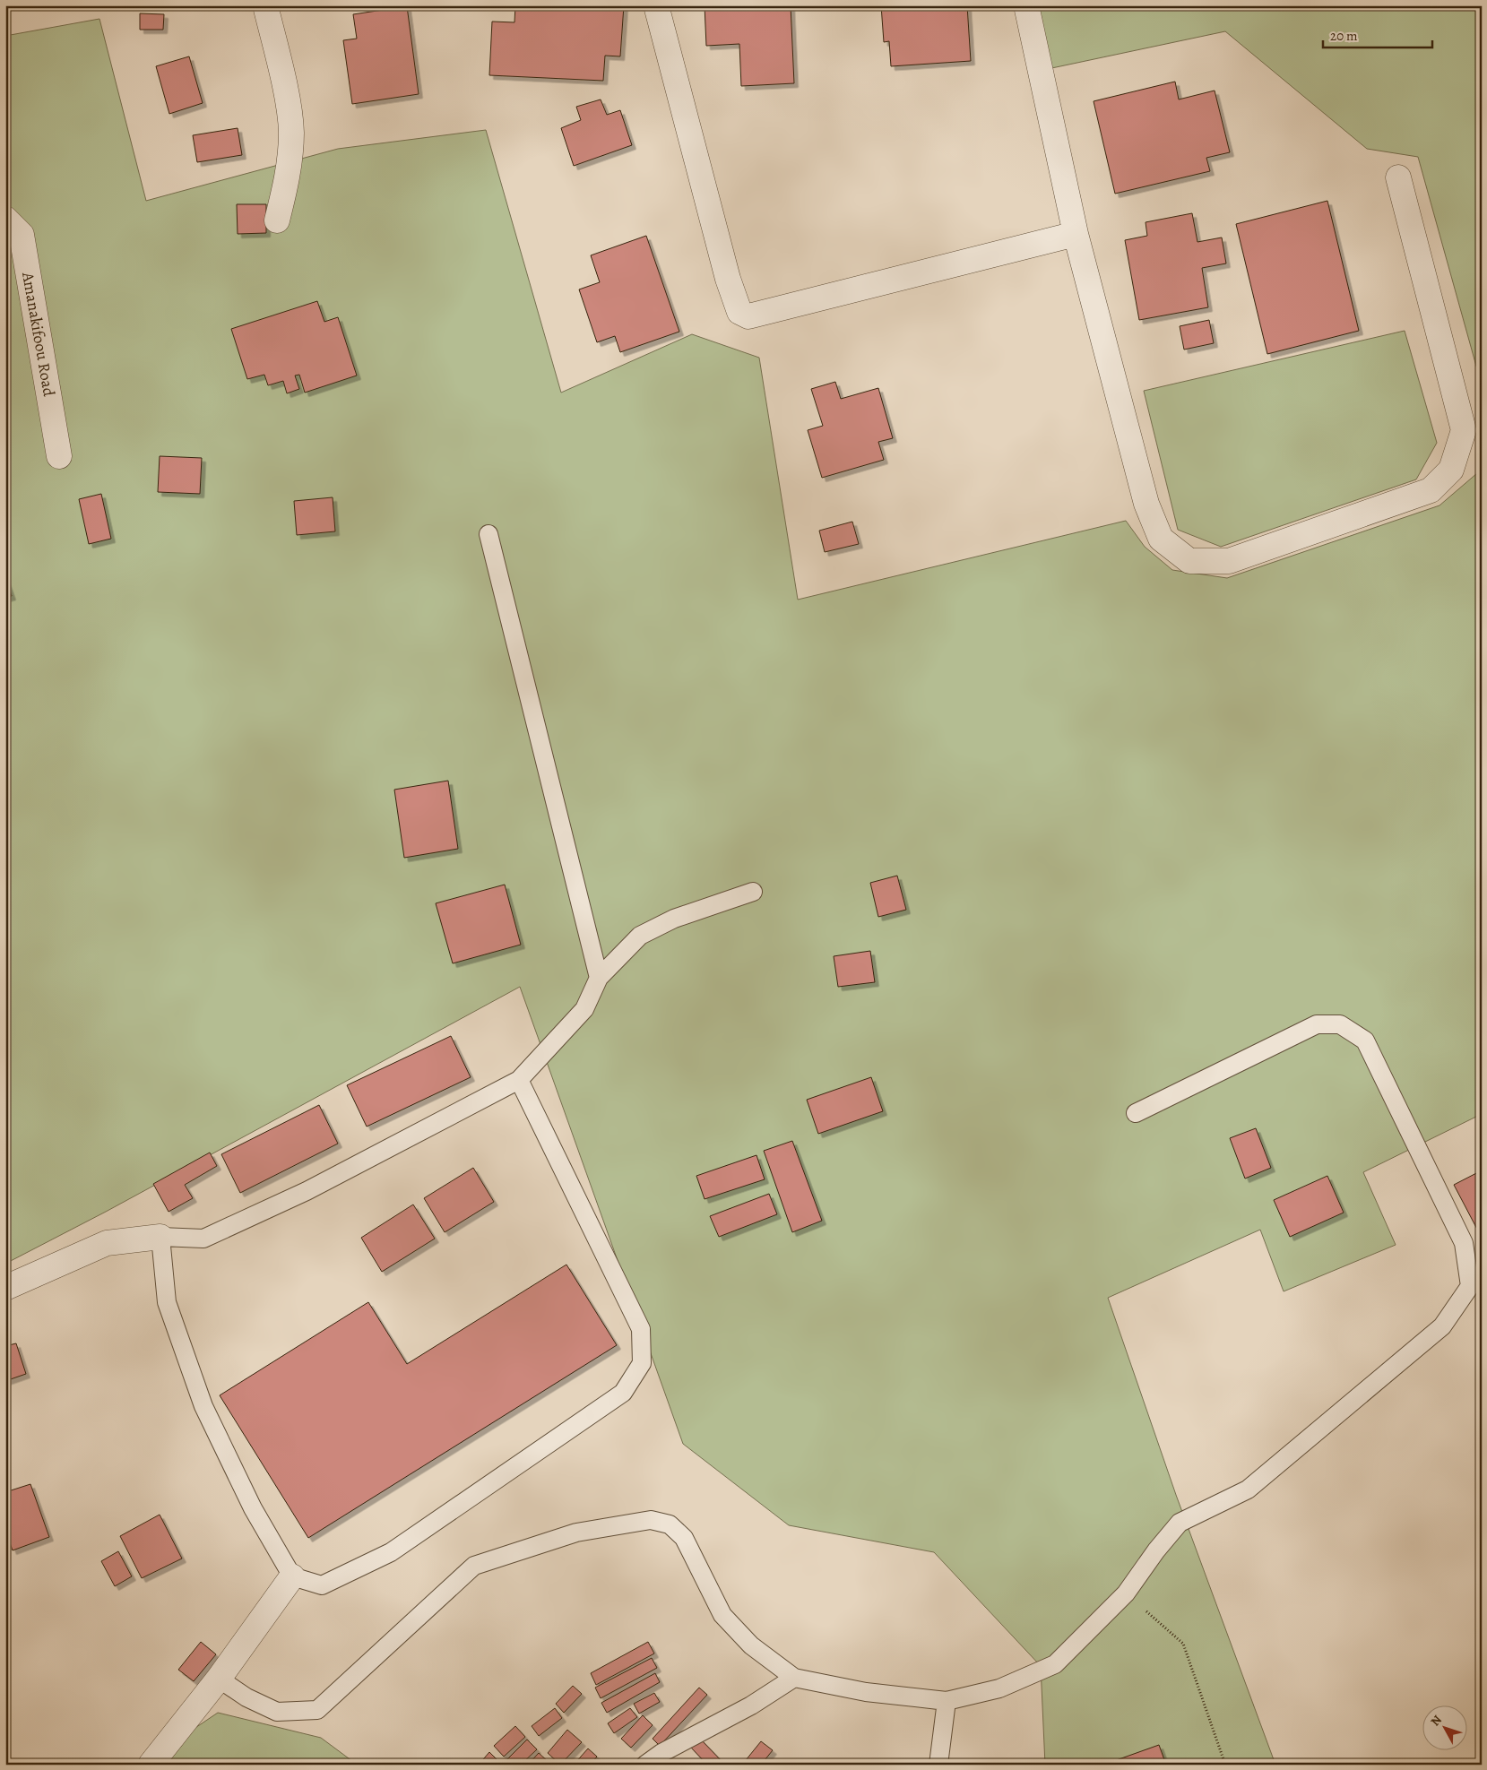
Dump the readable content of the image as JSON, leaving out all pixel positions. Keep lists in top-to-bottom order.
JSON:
{
  "streets": {
    "street": ["Amanakifoou Road"]
  },
  "scale_bar": "20 m",
  "north": "top left"
}
